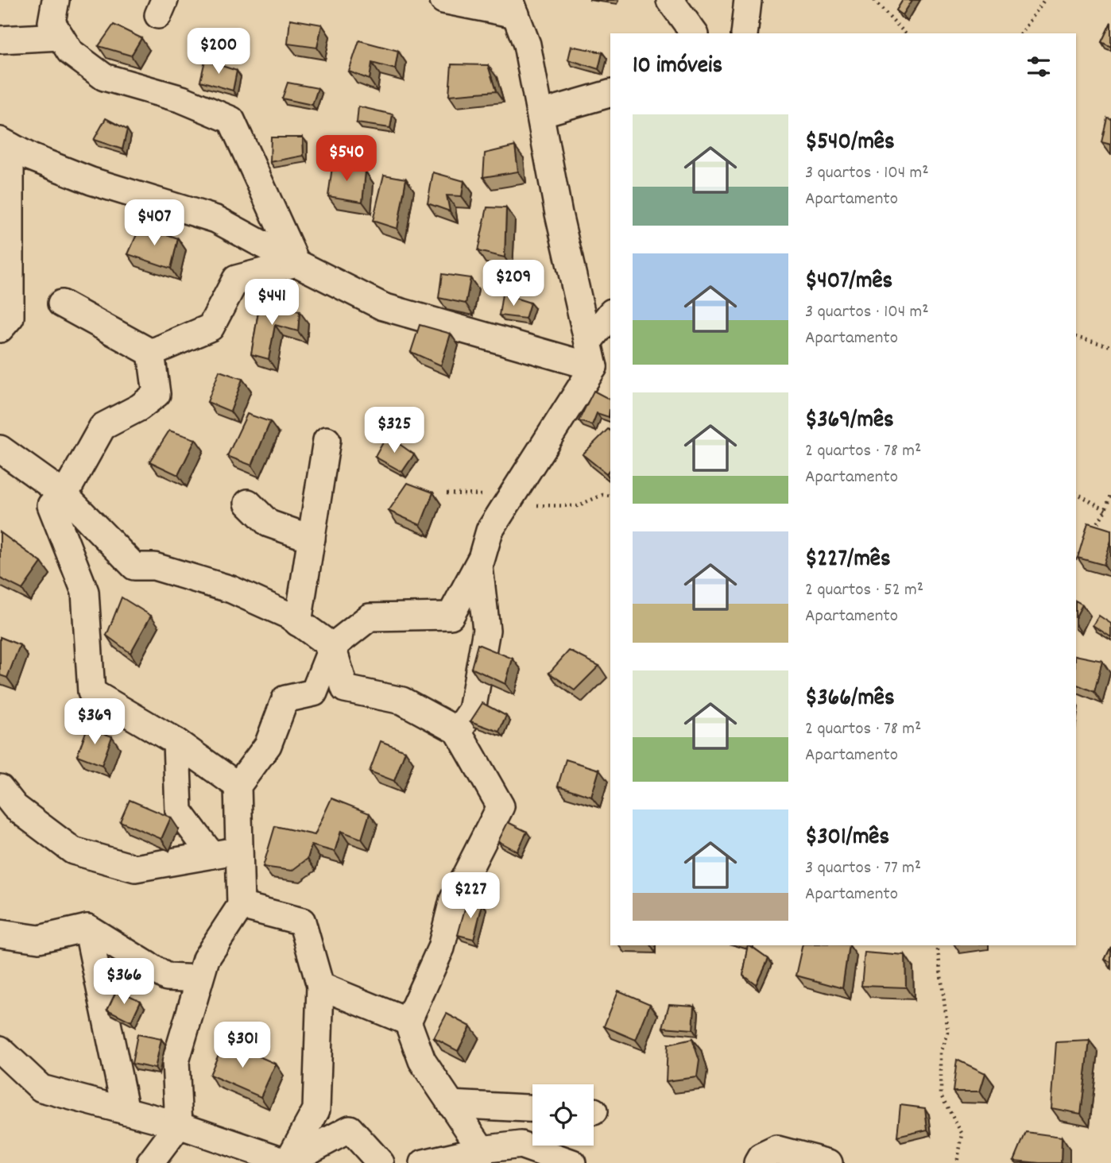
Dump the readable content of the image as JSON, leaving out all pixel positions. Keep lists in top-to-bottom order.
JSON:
{
  "page": {
    "price": [
      "$200",
      "$540",
      "$407",
      "$209",
      "$441",
      "$325",
      "$369",
      "$227",
      "$366",
      "$301"
    ],
    "heading": "10 imóveis",
    "list": [
      {
        "name": "$540/mês",
        "note": "3 quartos · 104 m² · Apartamento"
      },
      {
        "name": "$407/mês",
        "note": "3 quartos · 104 m² · Apartamento"
      },
      {
        "name": "$369/mês",
        "note": "2 quartos · 78 m² · Apartamento"
      },
      {
        "name": "$227/mês",
        "note": "2 quartos · 52 m² · Apartamento"
      },
      {
        "name": "$366/mês",
        "note": "2 quartos · 78 m² · Apartamento"
      },
      {
        "name": "$301/mês",
        "note": "3 quartos · 77 m² · Apartamento"
      }
    ]
  }
}
